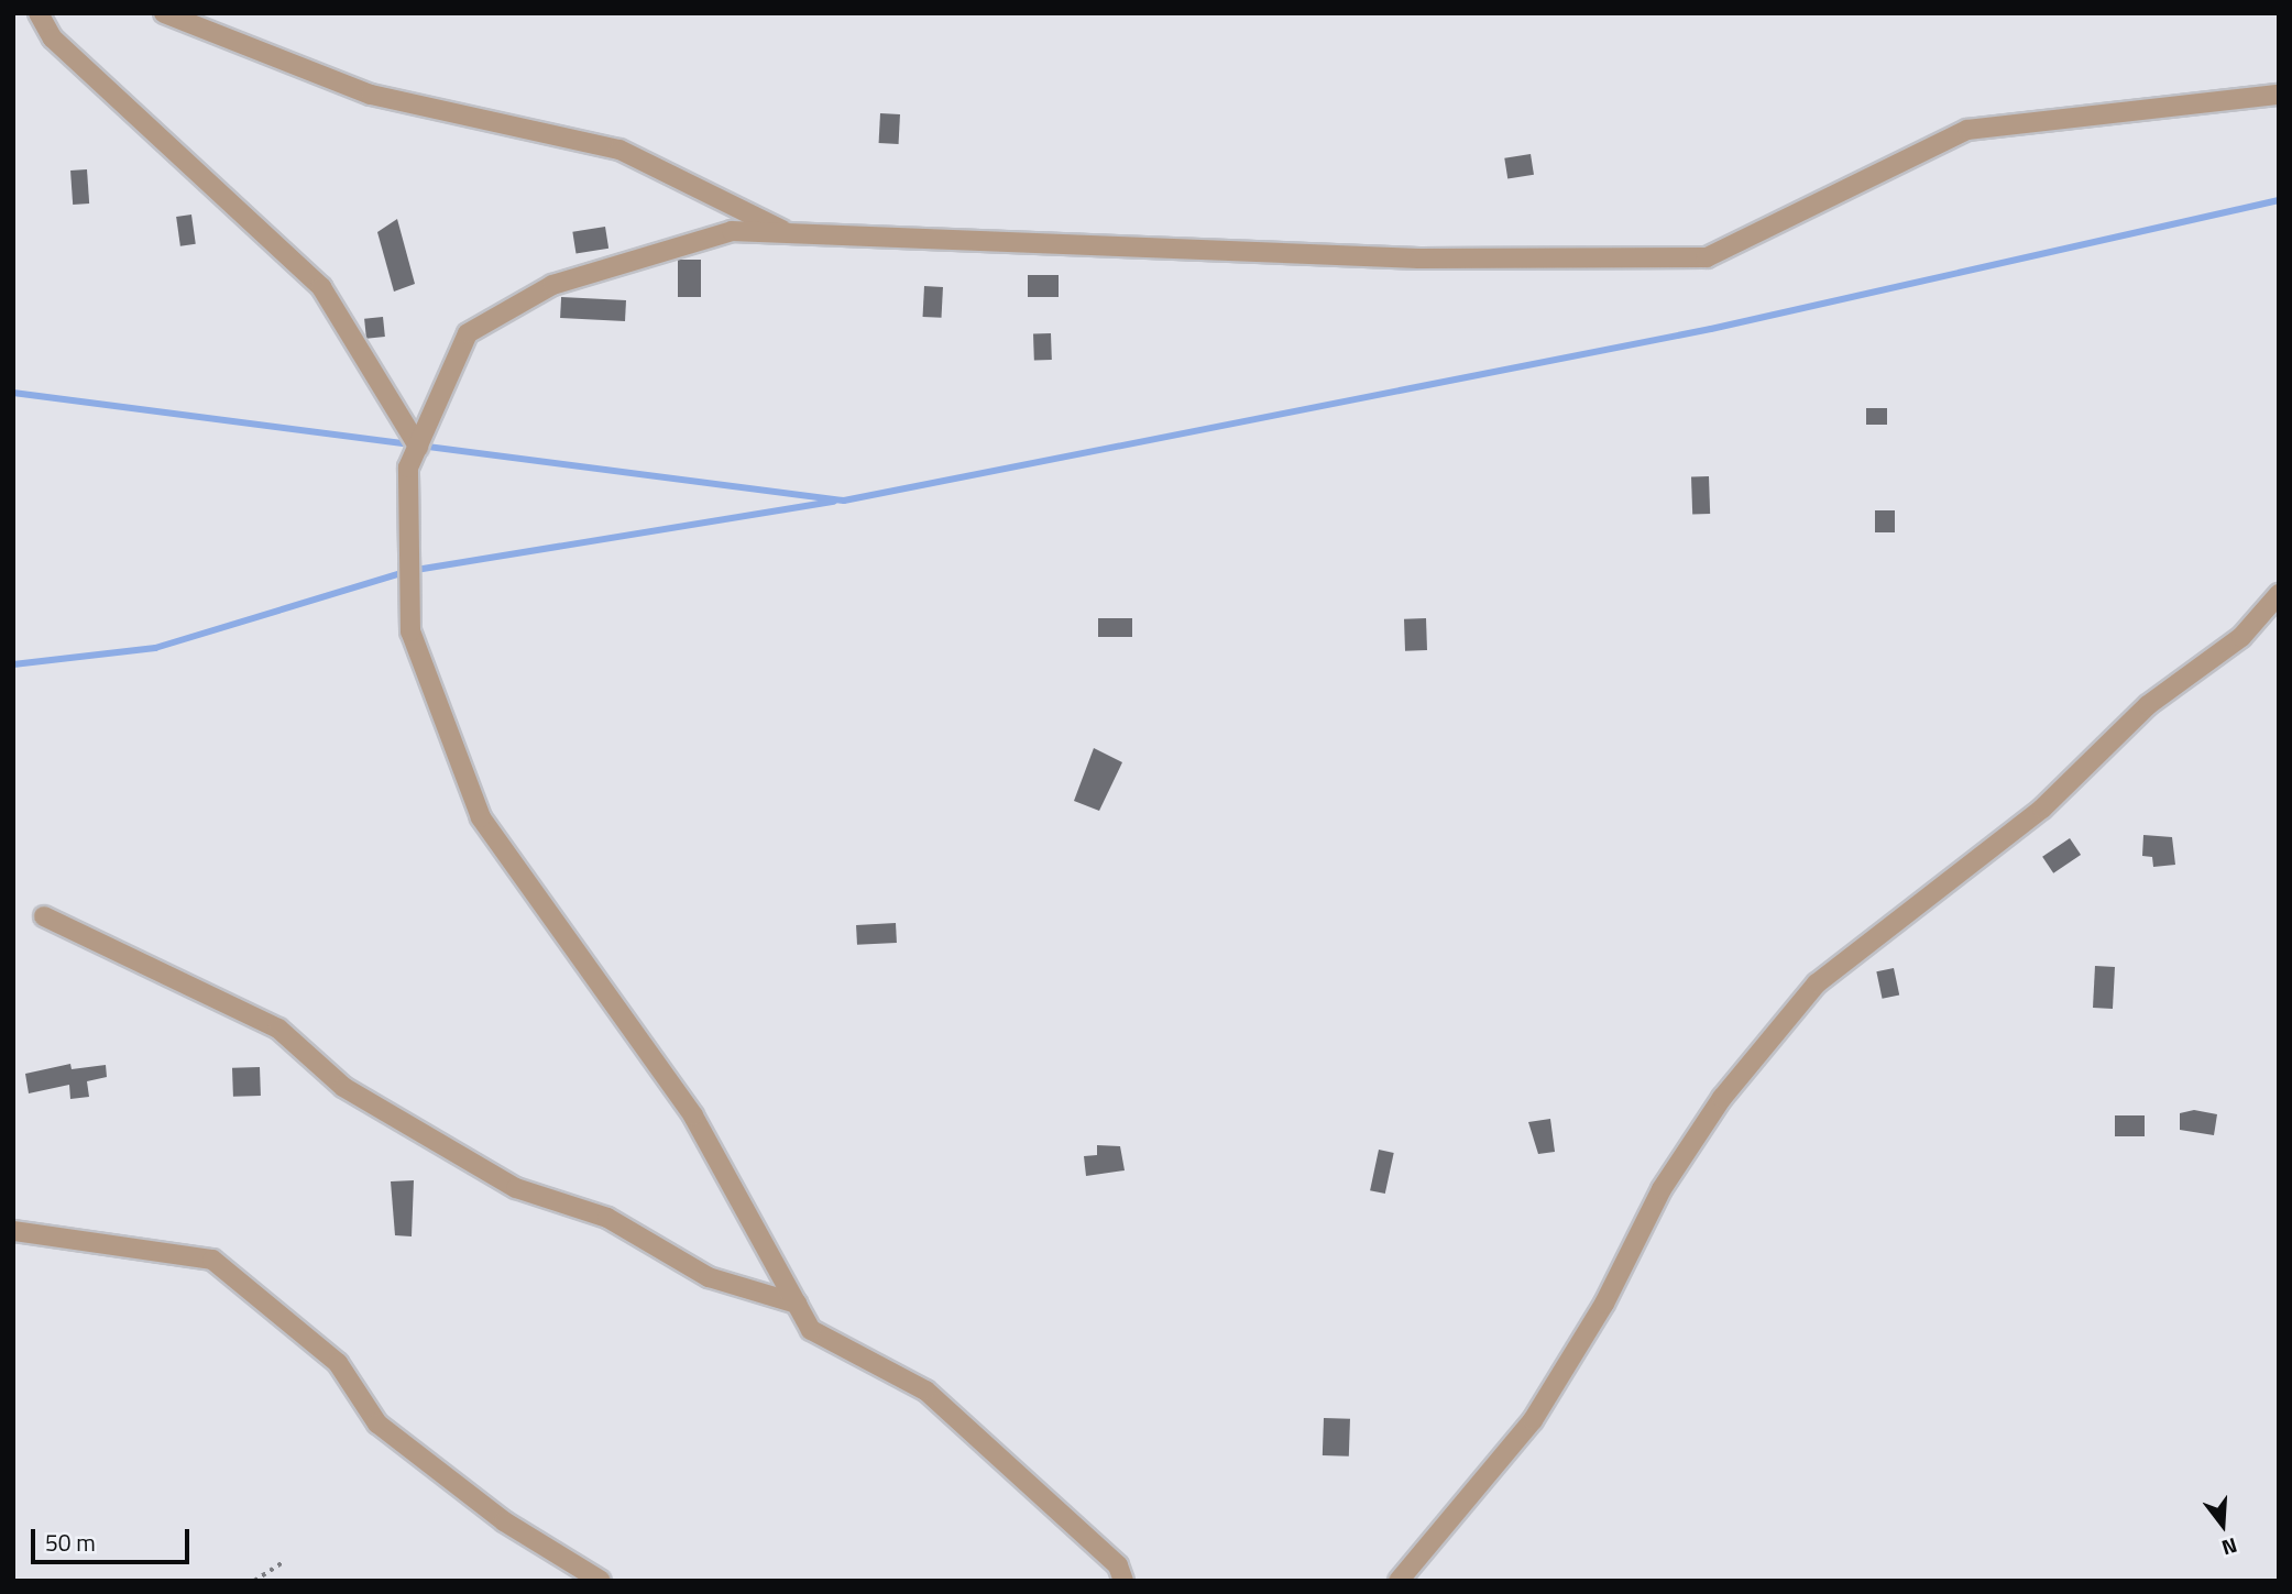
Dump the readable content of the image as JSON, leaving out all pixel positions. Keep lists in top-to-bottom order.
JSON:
{
  "scale_bar": "50 m",
  "north": "bottom"
}
